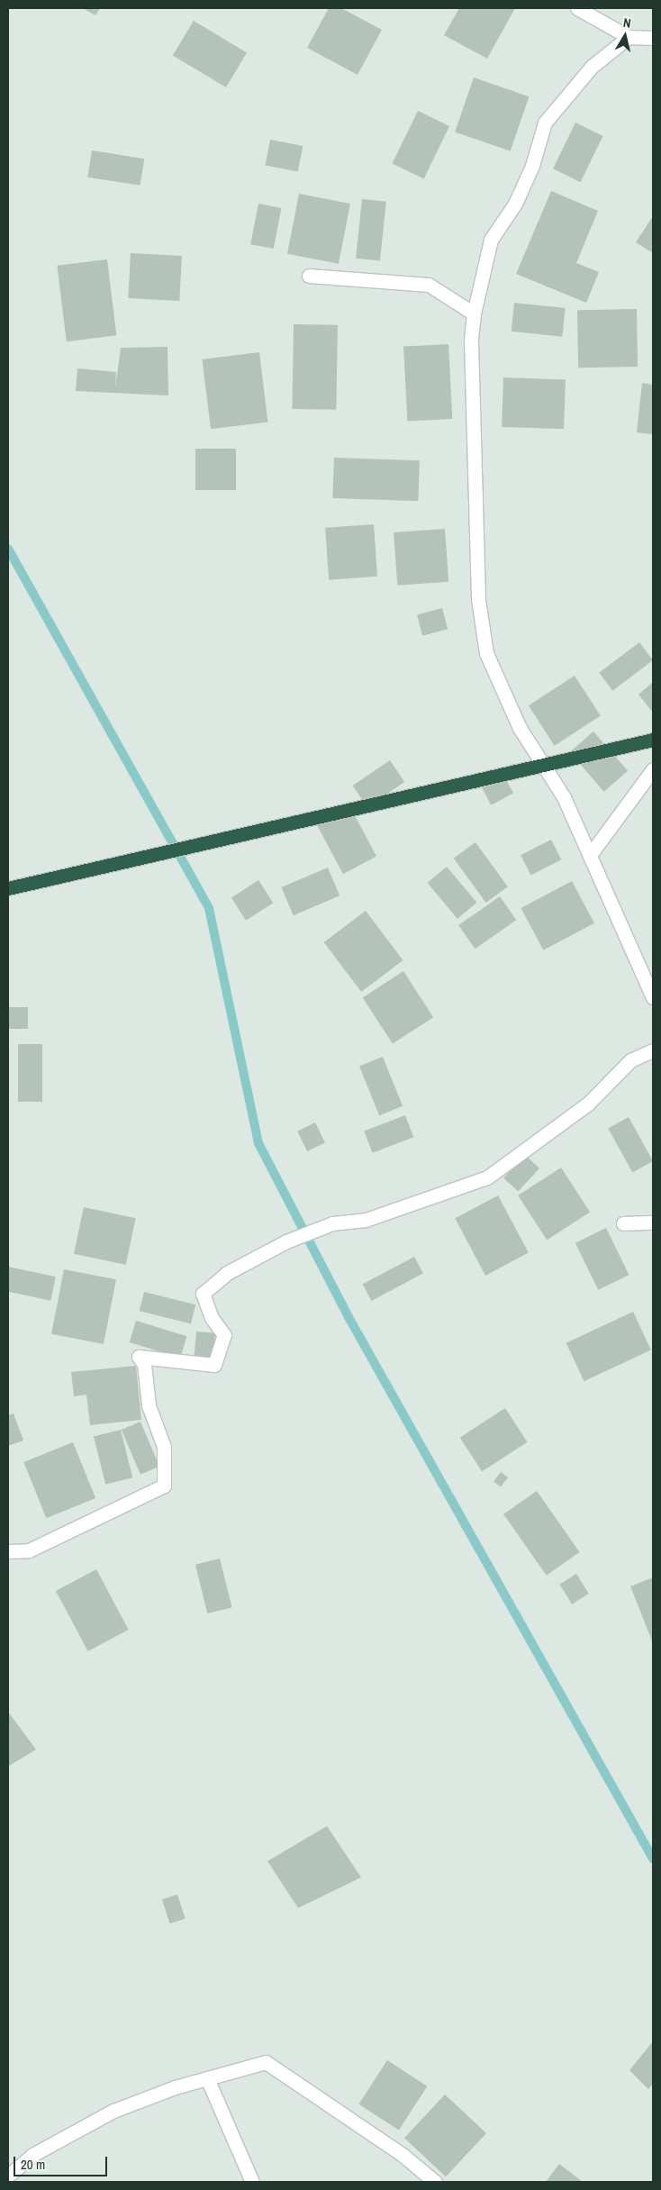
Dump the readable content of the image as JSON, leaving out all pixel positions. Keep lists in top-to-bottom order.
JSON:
{
  "scale_bar": "20 m",
  "north": "top"
}
